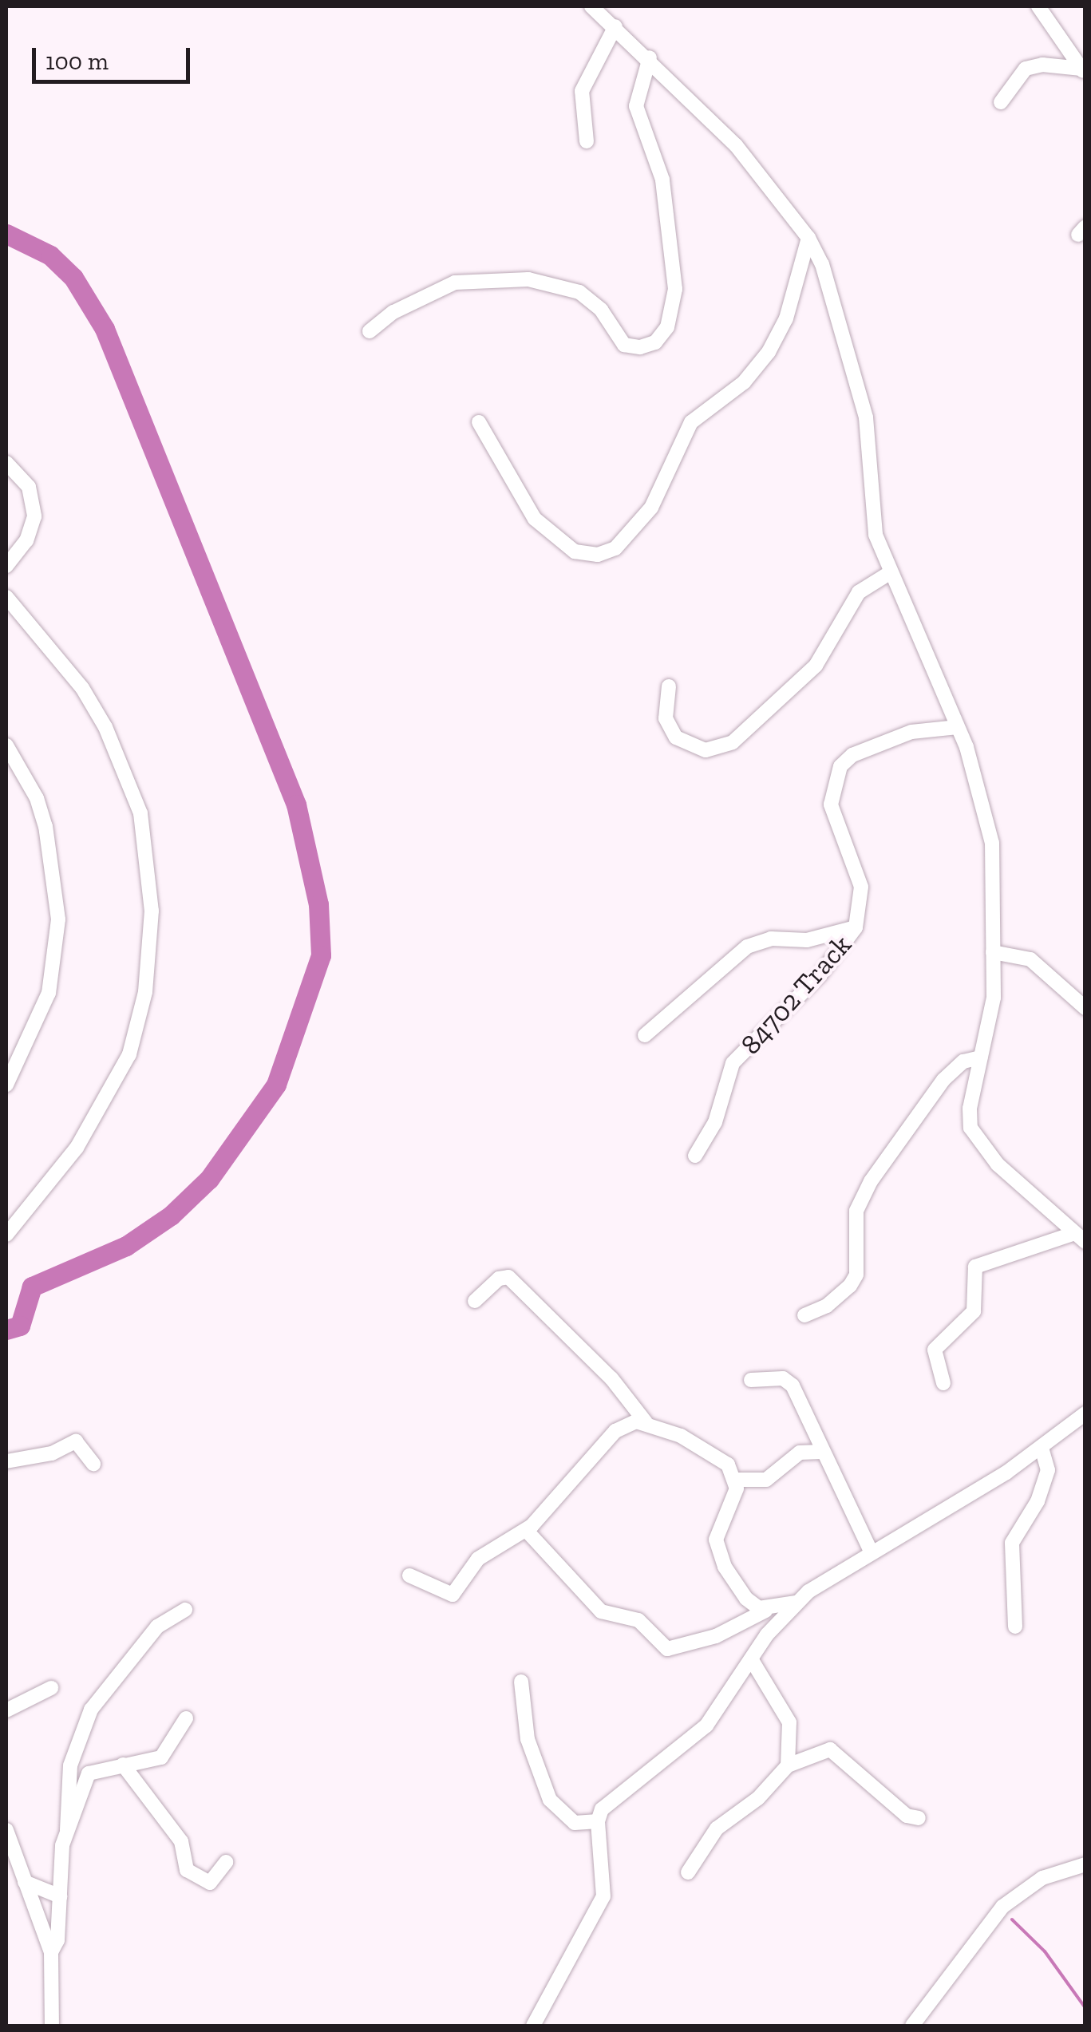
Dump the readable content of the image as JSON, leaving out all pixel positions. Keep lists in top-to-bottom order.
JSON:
{
  "streets": {
    "street": ["84702 Track"]
  },
  "scale_bar": "100 m"
}
